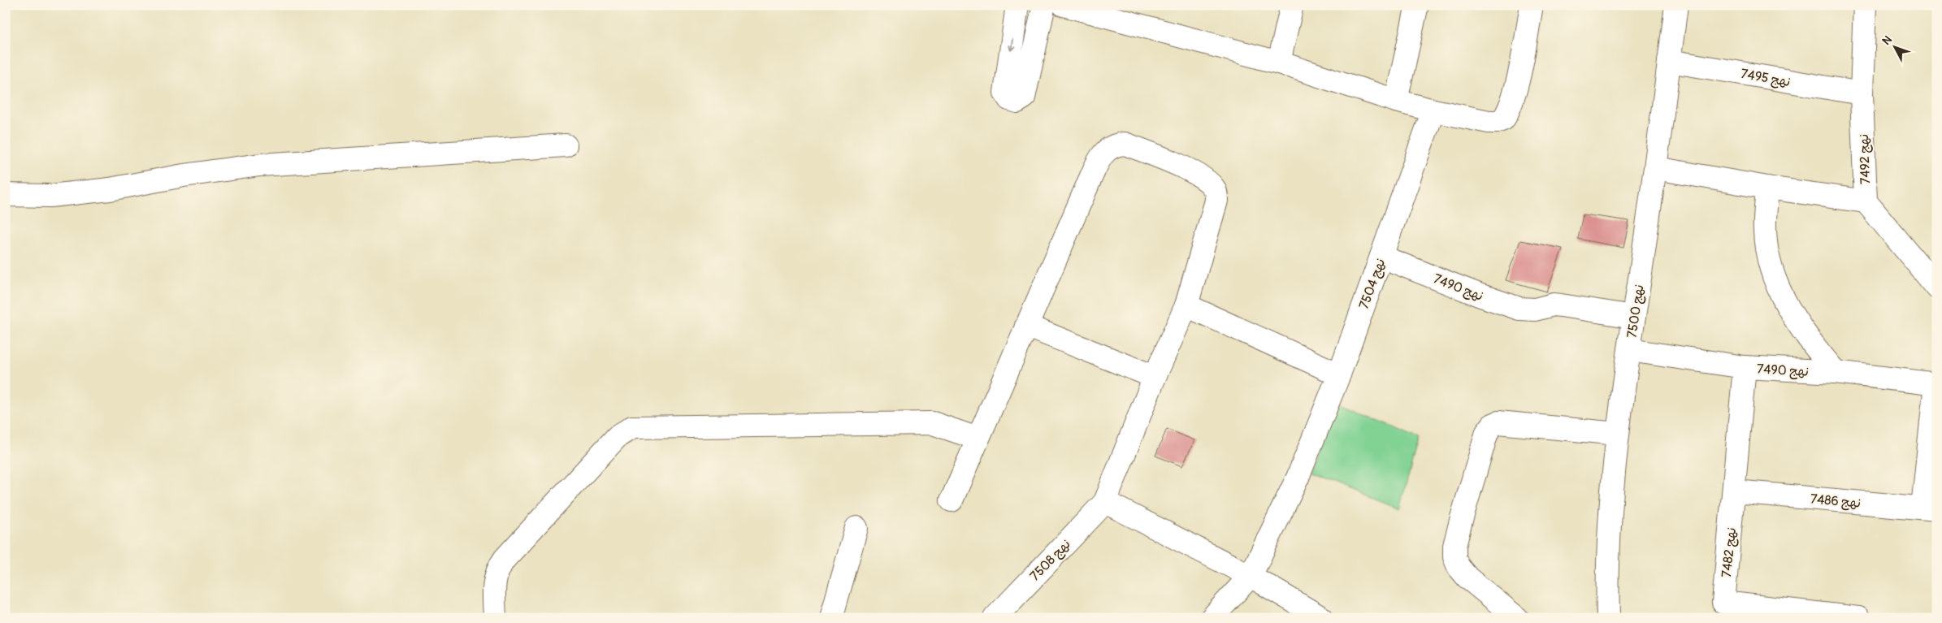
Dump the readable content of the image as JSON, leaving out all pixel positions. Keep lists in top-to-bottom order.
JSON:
{
  "streets": {
    "street": [
      "نهج 7495",
      "نهج 7492",
      "نهج 7504",
      "نهج 7490",
      "نهج 7500",
      "نهج 7486",
      "نهج 7482",
      "نهج 7508"
    ]
  },
  "crossings": [
    ["نهج 7495", "نهج 7492"],
    ["نهج 7495", "نهج 7500"],
    ["نهج 7504", "نهج 7490"],
    ["نهج 7490", "نهج 7500"],
    ["نهج 7490", "نهج 7482"],
    ["نهج 7486", "نهج 7482"]
  ],
  "north": "top left"
}
